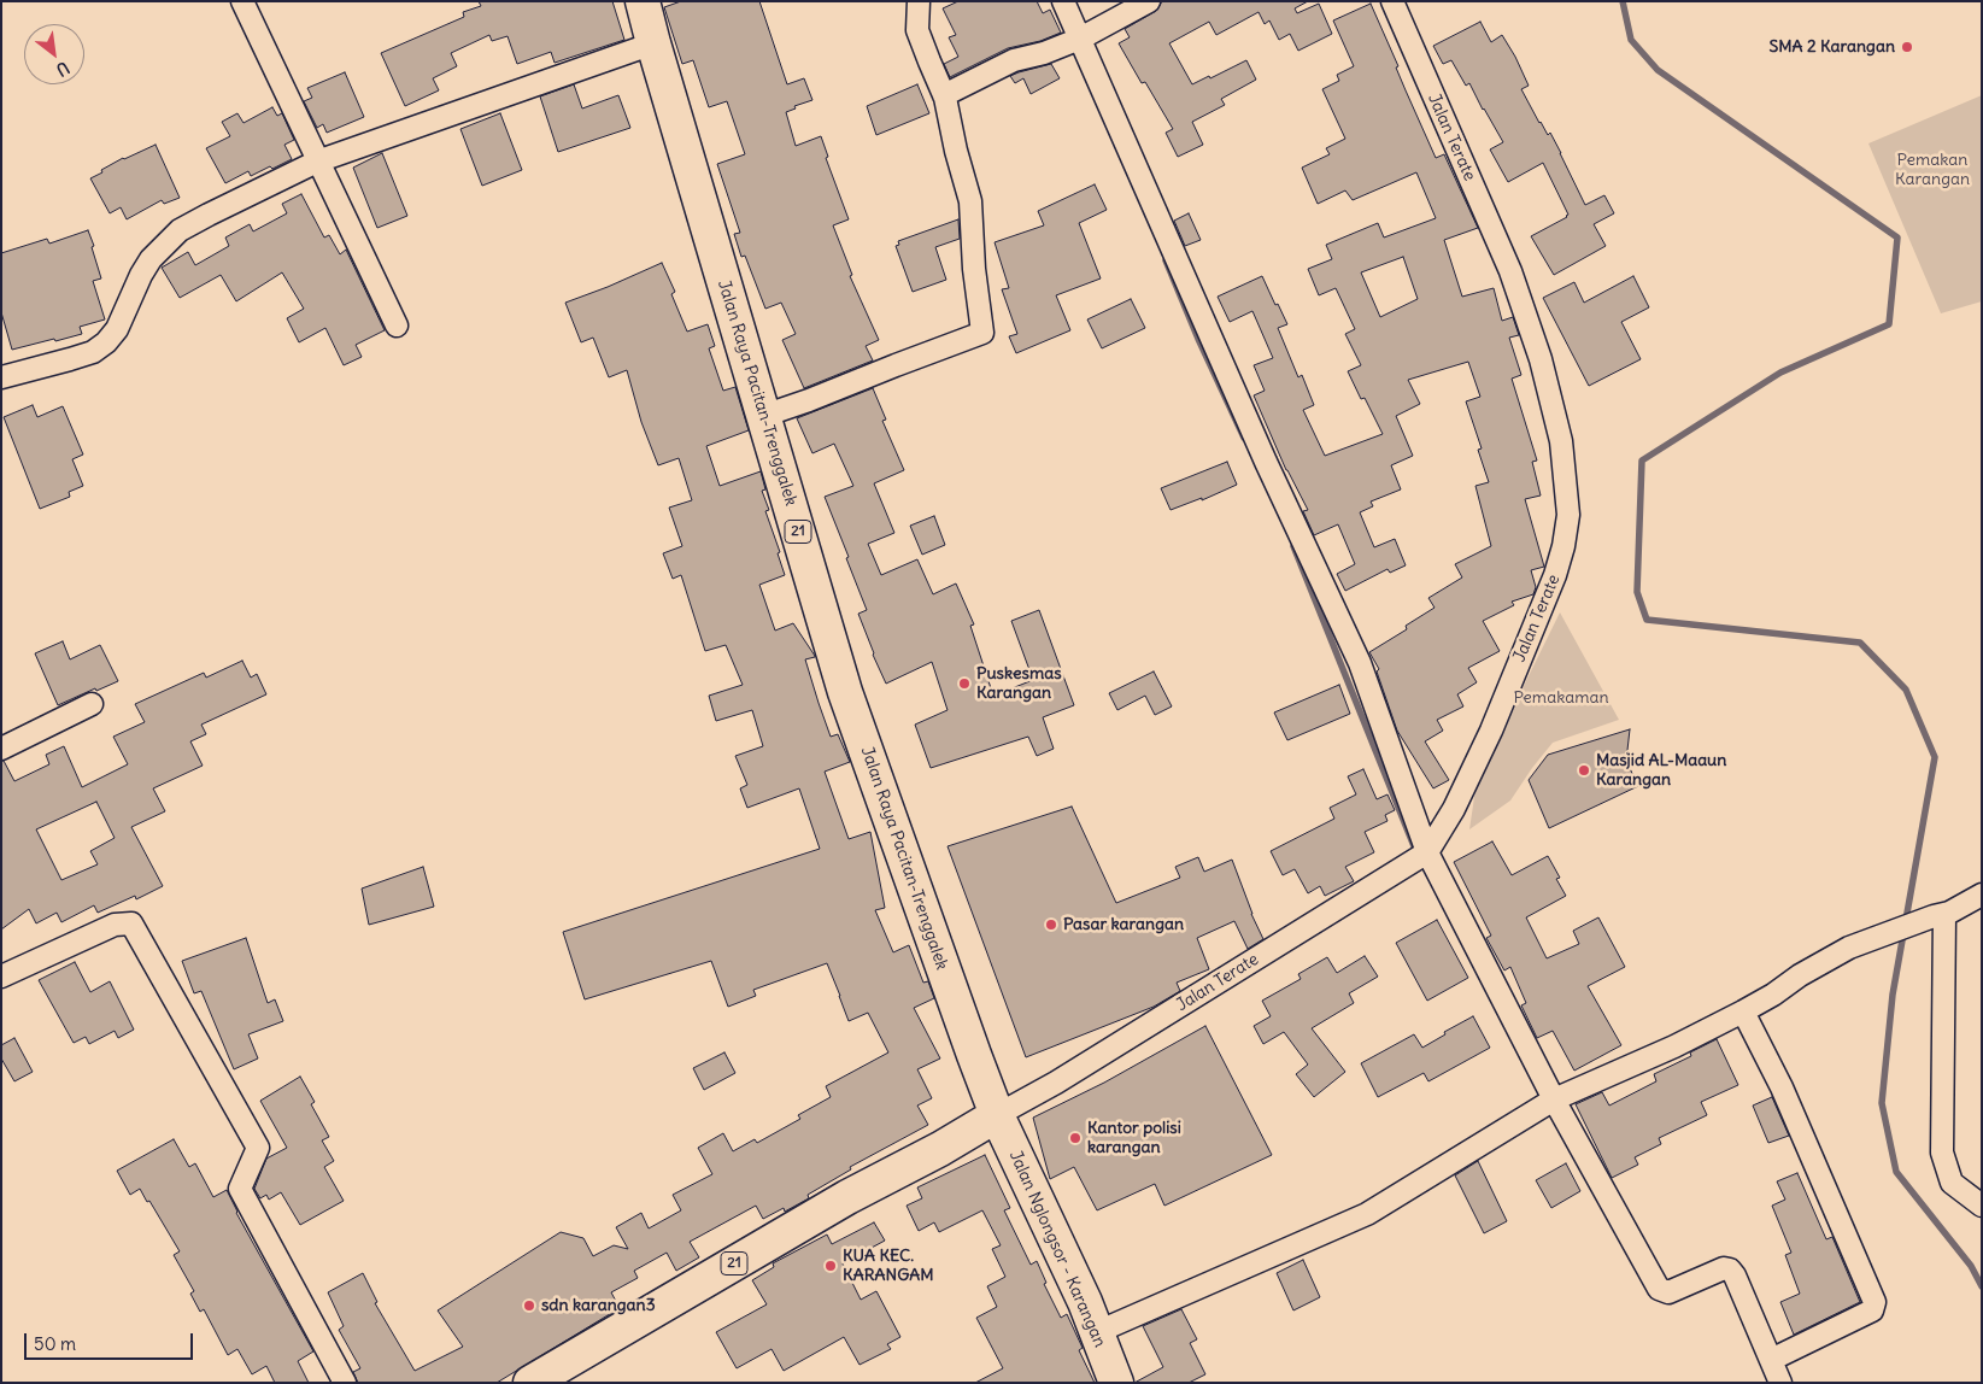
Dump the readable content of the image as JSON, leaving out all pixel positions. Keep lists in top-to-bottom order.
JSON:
{
  "streets": {
    "highway": ["Jalan Raya Pacitan-Trenggalek", "21", "Jalan Nglongsor - Karangan"],
    "street": ["Jalan Terate"]
  },
  "crossings": [
    ["Jalan Terate", "Jalan Raya Pacitan-Trenggalek"],
    ["Jalan Terate", "21"],
    ["Jalan Terate", "Jalan Nglongsor - Karangan"],
    ["Jalan Raya Pacitan-Trenggalek", "21"],
    ["Jalan Raya Pacitan-Trenggalek", "Jalan Nglongsor - Karangan"],
    ["21", "Jalan Nglongsor - Karangan"]
  ],
  "parks": ["Pemakan Karangan", "Pemakaman"],
  "places": [
    "SMA 2 Karangan",
    "Puskesmas Karangan",
    "Masjid AL-Maaun Karangan",
    "Pasar karangan",
    "Kantor polisi karangan",
    "KUA KEC. KARANGAM",
    "sdn karangan3"
  ],
  "scale_bar": "50 m",
  "north": "bottom right"
}
